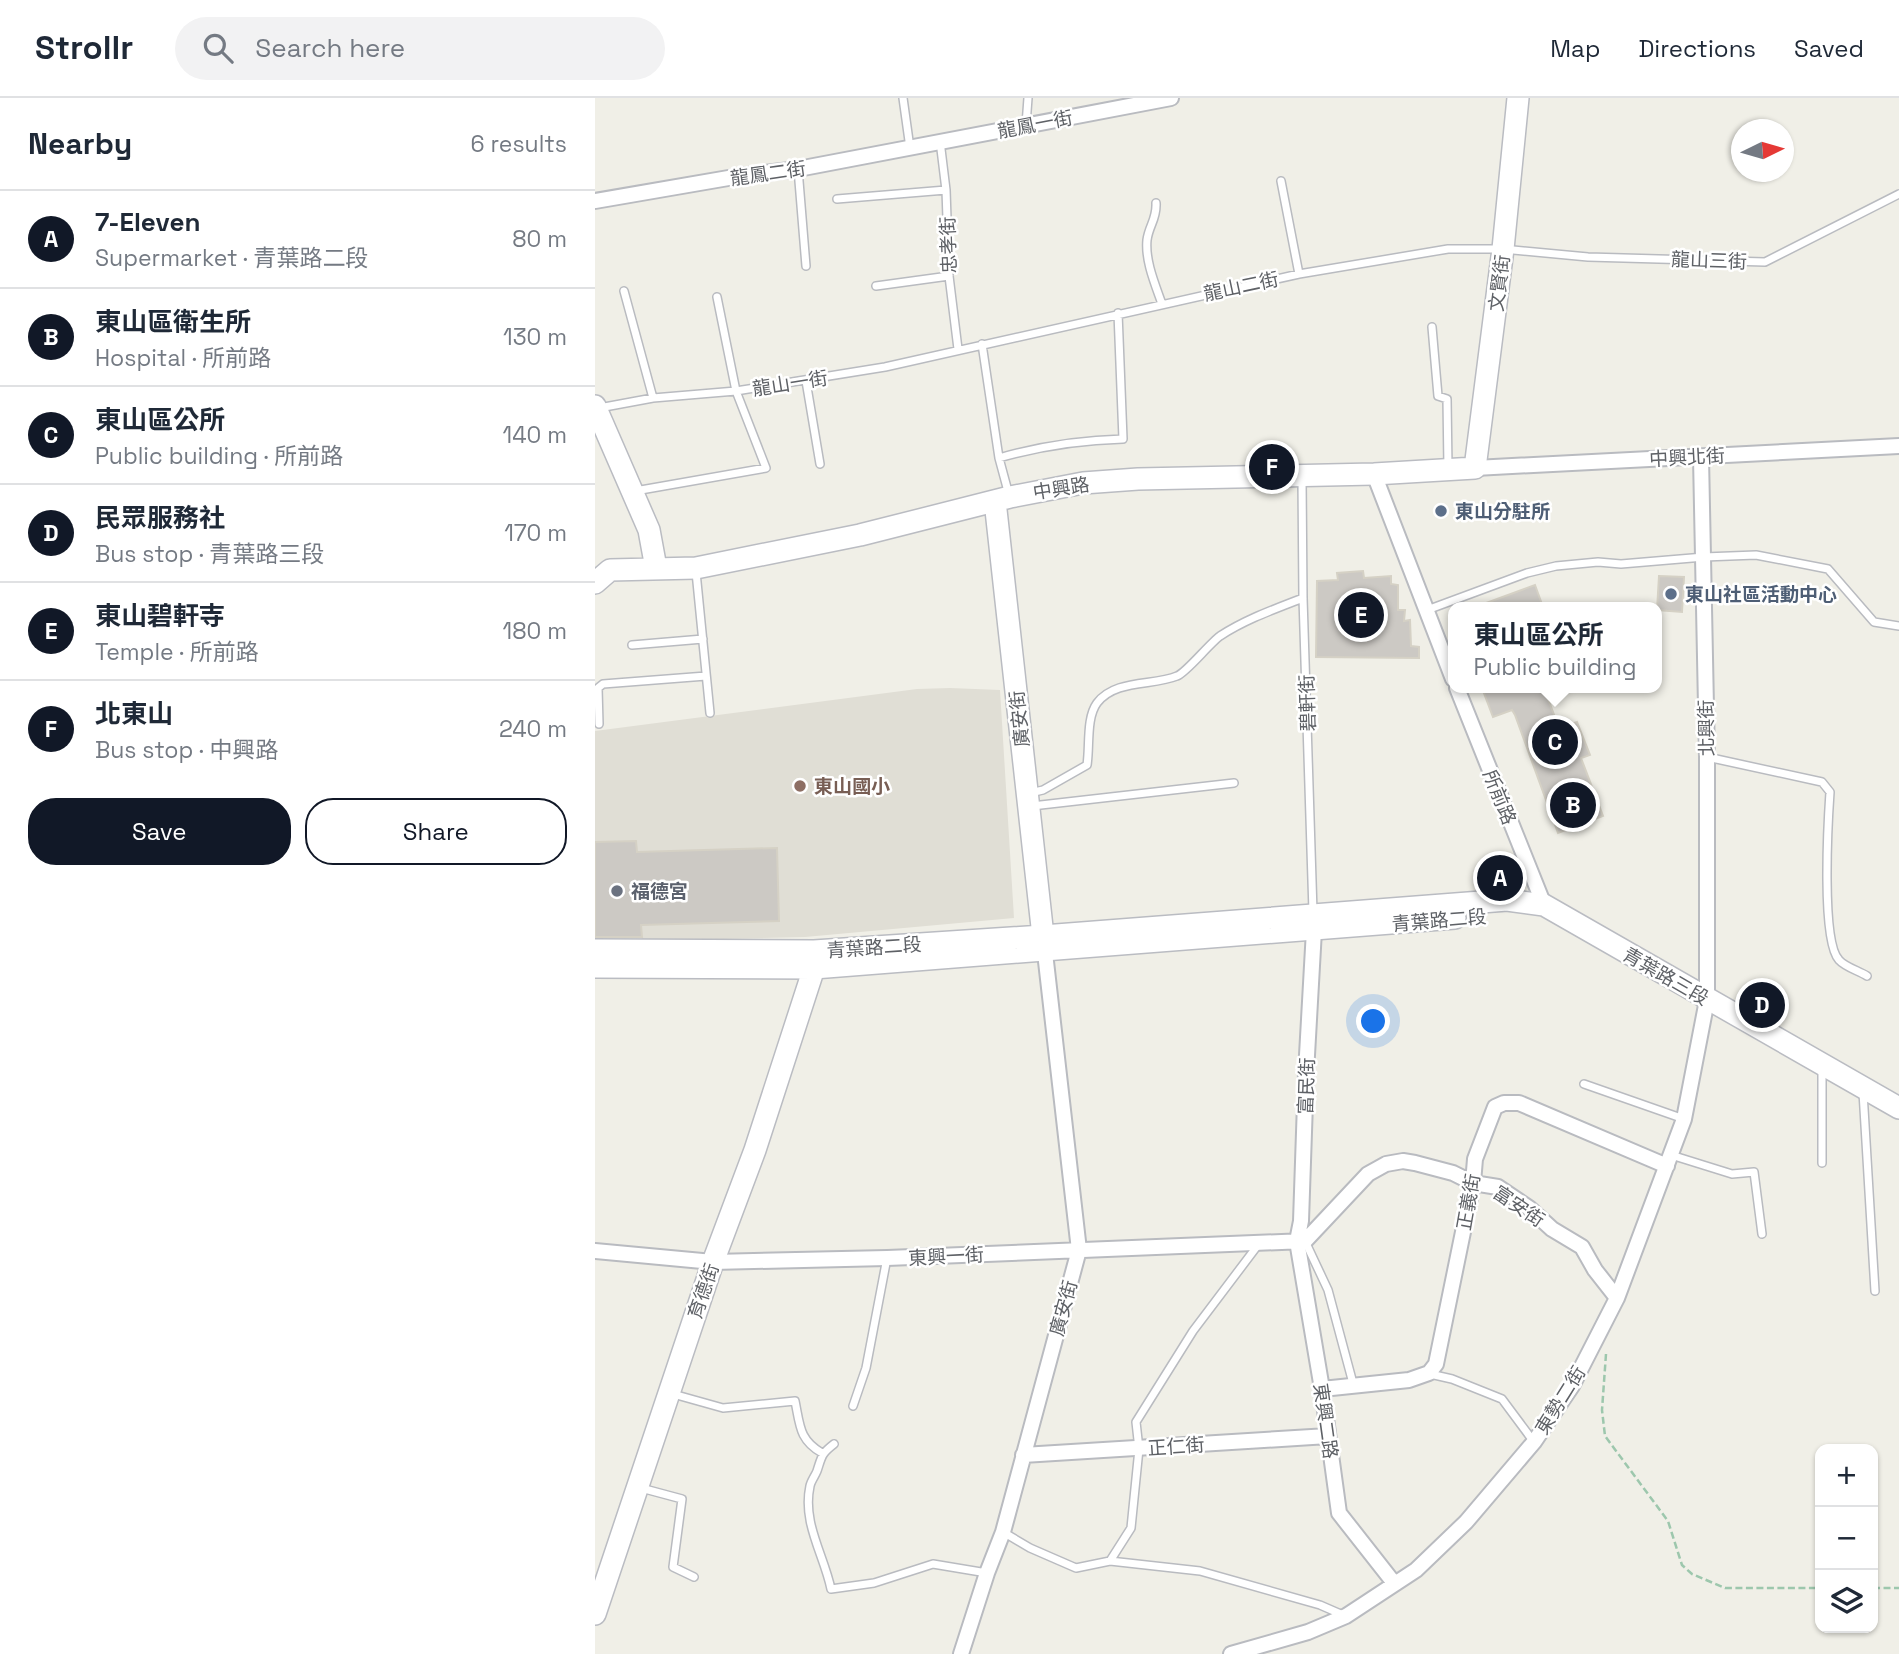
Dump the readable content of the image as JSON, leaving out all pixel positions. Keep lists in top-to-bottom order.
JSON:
{
  "streets": {
    "street": [
      "龍鳳一街",
      "龍鳳二街",
      "文賢街",
      "中興北街",
      "中興路",
      "廣安街",
      "北興街",
      "所前路",
      "青葉路二段",
      "青葉路三段",
      "富民街",
      "正義街",
      "富安街",
      "東興一街",
      "育德街",
      "東勢二街",
      "東興二路",
      "正仁街"
    ],
    "lane": [
      "忠孝街",
      "龍山三街",
      "龍山二街",
      "龍山一街",
      "碧軒街"
    ]
  },
  "crossings": [
    ["龍鳳一街", "龍鳳二街"],
    ["龍鳳一街", "忠孝街"],
    ["龍鳳二街", "忠孝街"],
    ["忠孝街", "龍山一街"],
    ["龍山三街", "文賢街"],
    ["龍山三街", "龍山二街"],
    ["文賢街", "龍山二街"],
    ["文賢街", "中興北街"],
    ["文賢街", "中興路"],
    ["龍山二街", "龍山一街"],
    ["中興北街", "中興路"],
    ["中興北街", "北興街"],
    ["中興路", "碧軒街"],
    ["中興路", "廣安街"],
    ["碧軒街", "青葉路二段"],
    ["碧軒街", "富民街"],
    ["廣安街", "青葉路二段"],
    ["廣安街", "東興一街"],
    ["廣安街", "正仁街"],
    ["北興街", "青葉路三段"],
    ["北興街", "東勢二街"],
    ["所前路", "青葉路二段"],
    ["所前路", "青葉路三段"],
    ["青葉路二段", "青葉路三段"],
    ["青葉路二段", "富民街"],
    ["青葉路二段", "育德街"],
    ["青葉路三段", "東勢二街"],
    ["富民街", "富安街"],
    ["富民街", "東興一街"],
    ["富民街", "東興二路"],
    ["正義街", "富安街"],
    ["正義街", "東勢二街"],
    ["富安街", "東興一街"],
    ["富安街", "東勢二街"],
    ["富安街", "東興二路"],
    ["東興一街", "育德街"],
    ["東興一街", "東興二路"],
    ["東勢二街", "東興二路"],
    ["東興二路", "正仁街"]
  ],
  "places": [
    "東山分駐所",
    "東山社區活動中心",
    "東山國小",
    "福德宮"
  ],
  "north": "right",
  "page": {
    "header": "Strollr",
    "search": "Search here",
    "nav": ["Map", "Directions", "Saved"],
    "heading": ["Nearby", "6 results"],
    "list": [
      {
        "mark": "A",
        "name": "7-Eleven",
        "note": "Supermarket · 青葉路二段",
        "value": "80 m"
      },
      {
        "mark": "B",
        "name": "東山區衛生所",
        "note": "Hospital · 所前路",
        "value": "130 m"
      },
      {
        "mark": "C",
        "name": "東山區公所",
        "note": "Public building · 所前路",
        "value": "140 m"
      },
      {
        "mark": "D",
        "name": "民眾服務社",
        "note": "Bus stop · 青葉路三段",
        "value": "170 m"
      },
      {
        "mark": "E",
        "name": "東山碧軒寺",
        "note": "Temple · 所前路",
        "value": "180 m"
      },
      {
        "mark": "F",
        "name": "北東山",
        "note": "Bus stop · 中興路",
        "value": "240 m"
      }
    ],
    "pins": [
      "F",
      "E",
      "C",
      "B",
      "A",
      "D"
    ],
    "popup": ["東山區公所", "Public building"],
    "buttons": ["Save", "Share"],
    "map_buttons": ["+", "−"]
  }
}
